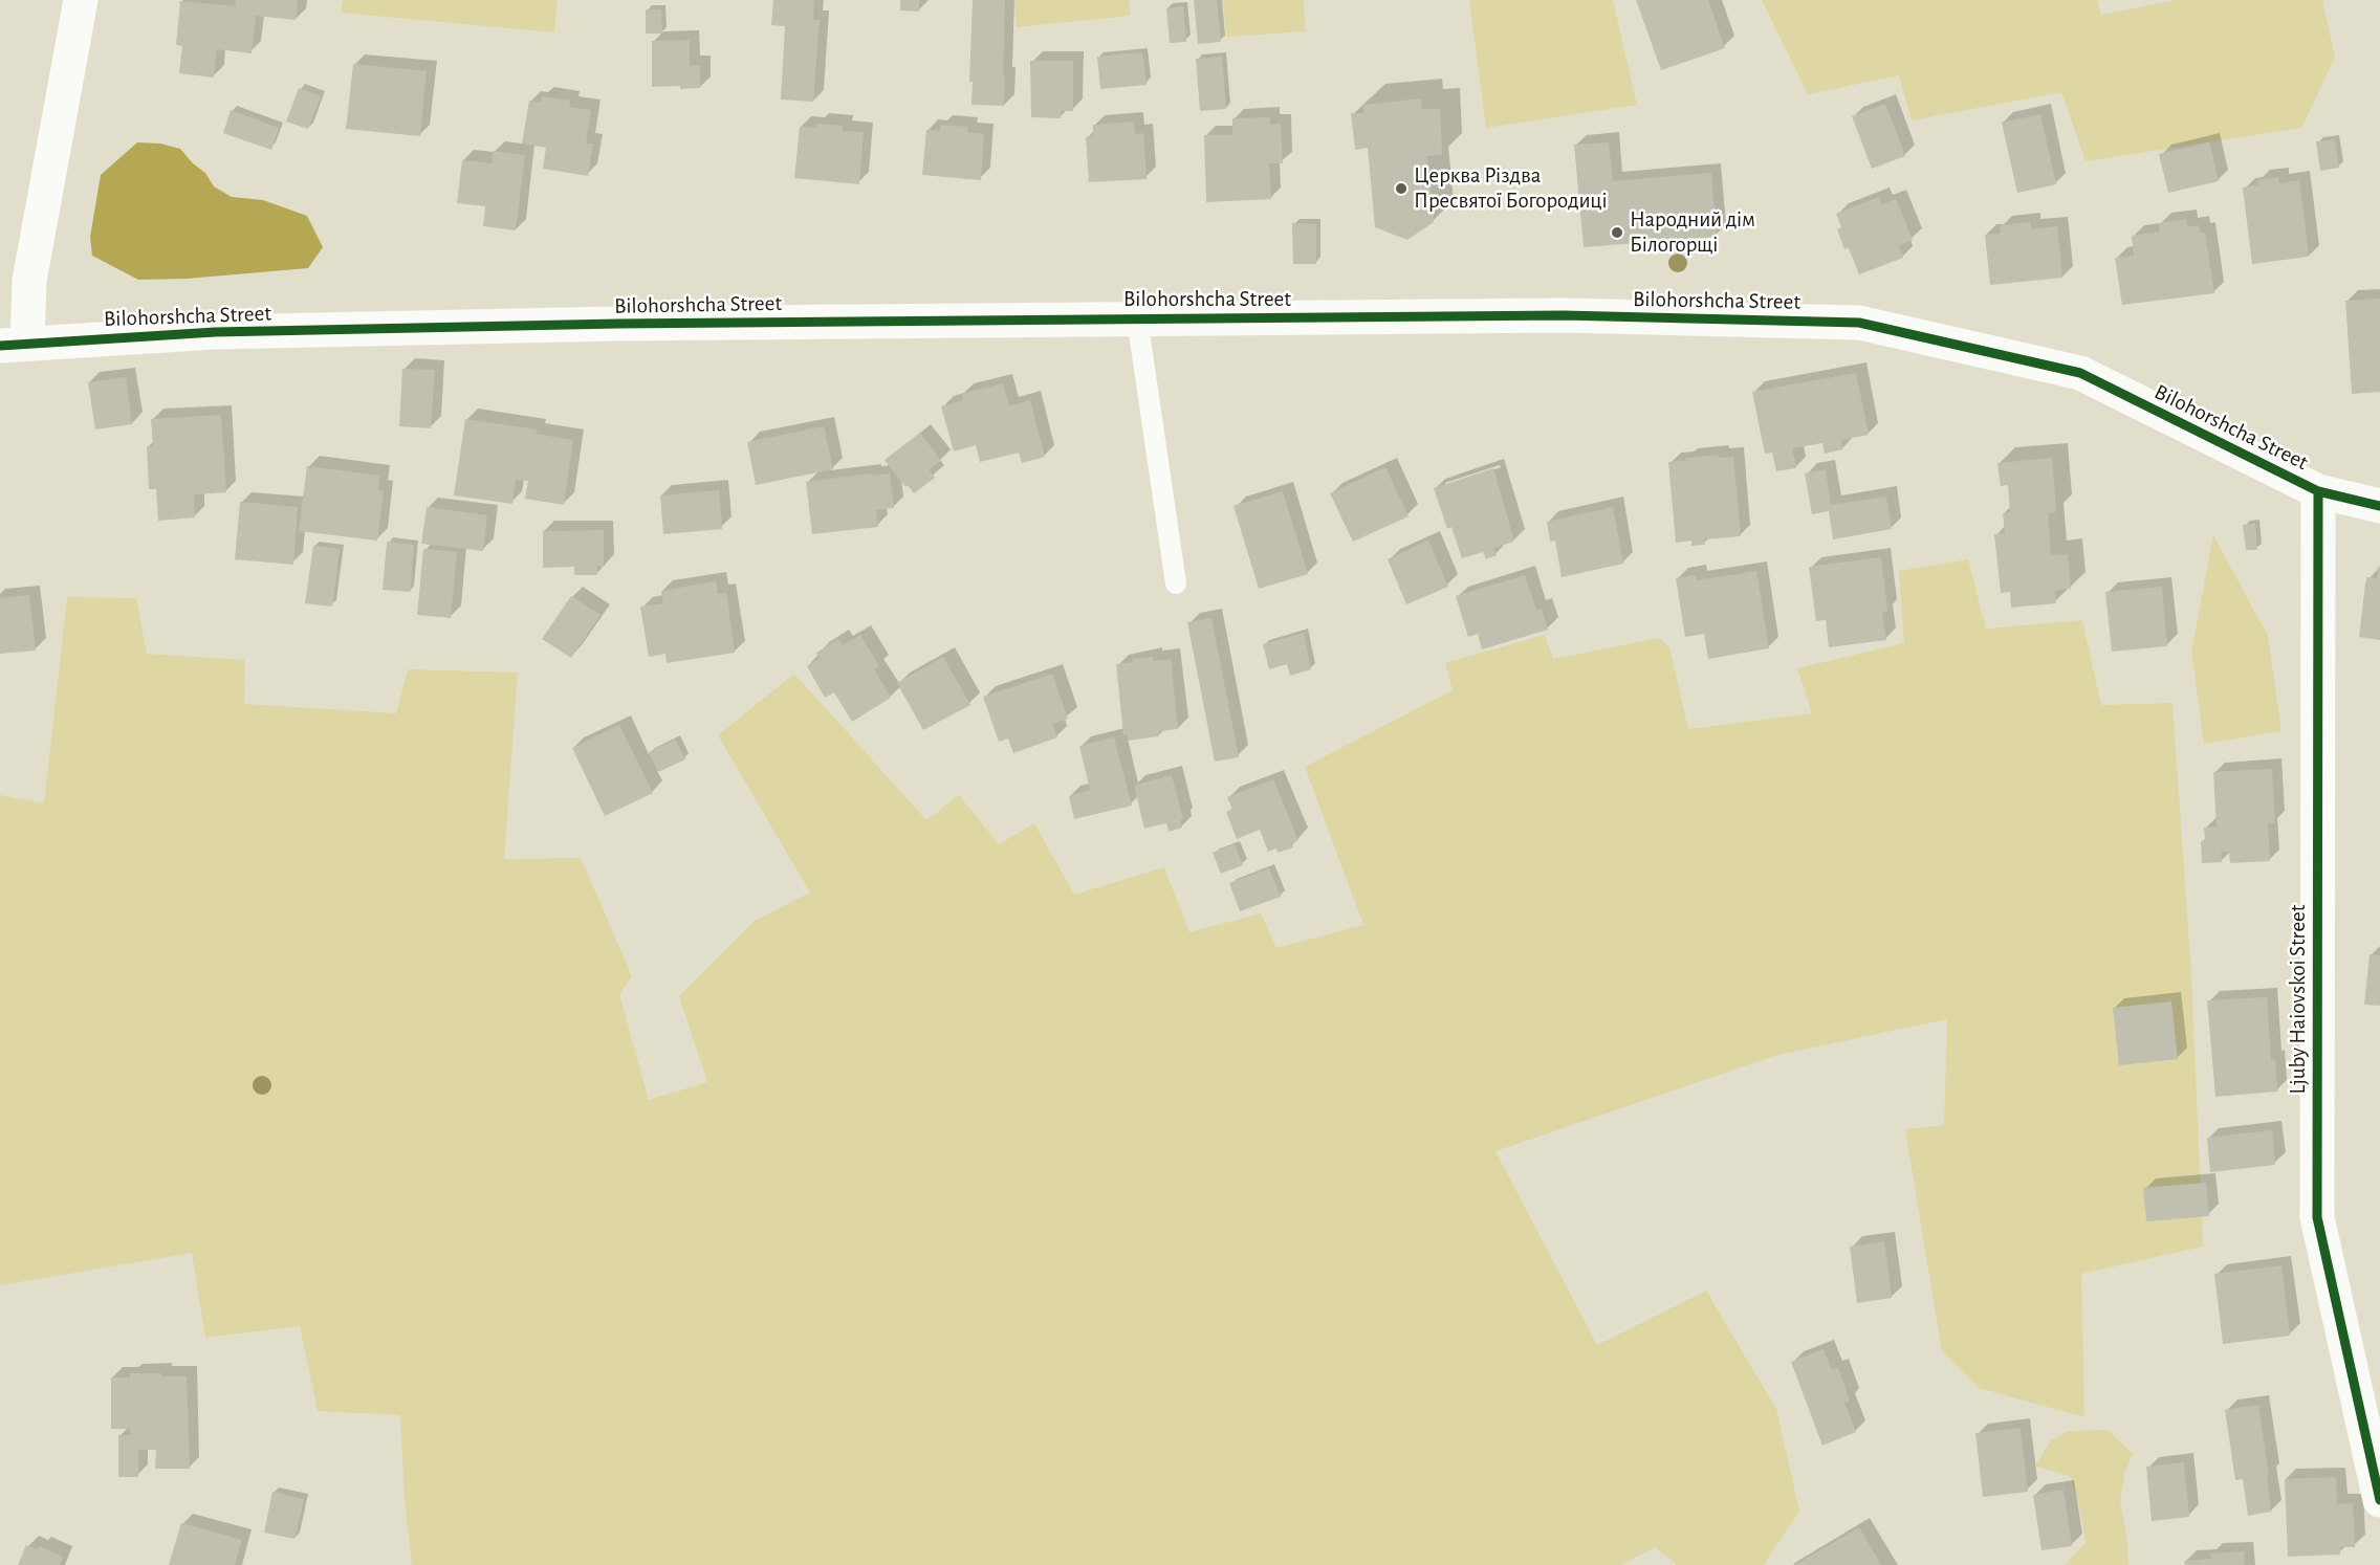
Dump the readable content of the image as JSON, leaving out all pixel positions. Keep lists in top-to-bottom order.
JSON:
{
  "streets": {
    "street": ["Bilohorshcha Street", "Ljuby Haiovskoi Street"]
  },
  "crossings": [
    ["Bilohorshcha Street", "Ljuby Haiovskoi Street"]
  ],
  "places": ["Церква Різдва Пресвятої Богородиці", "Народний дім Білогорщі"]
}
